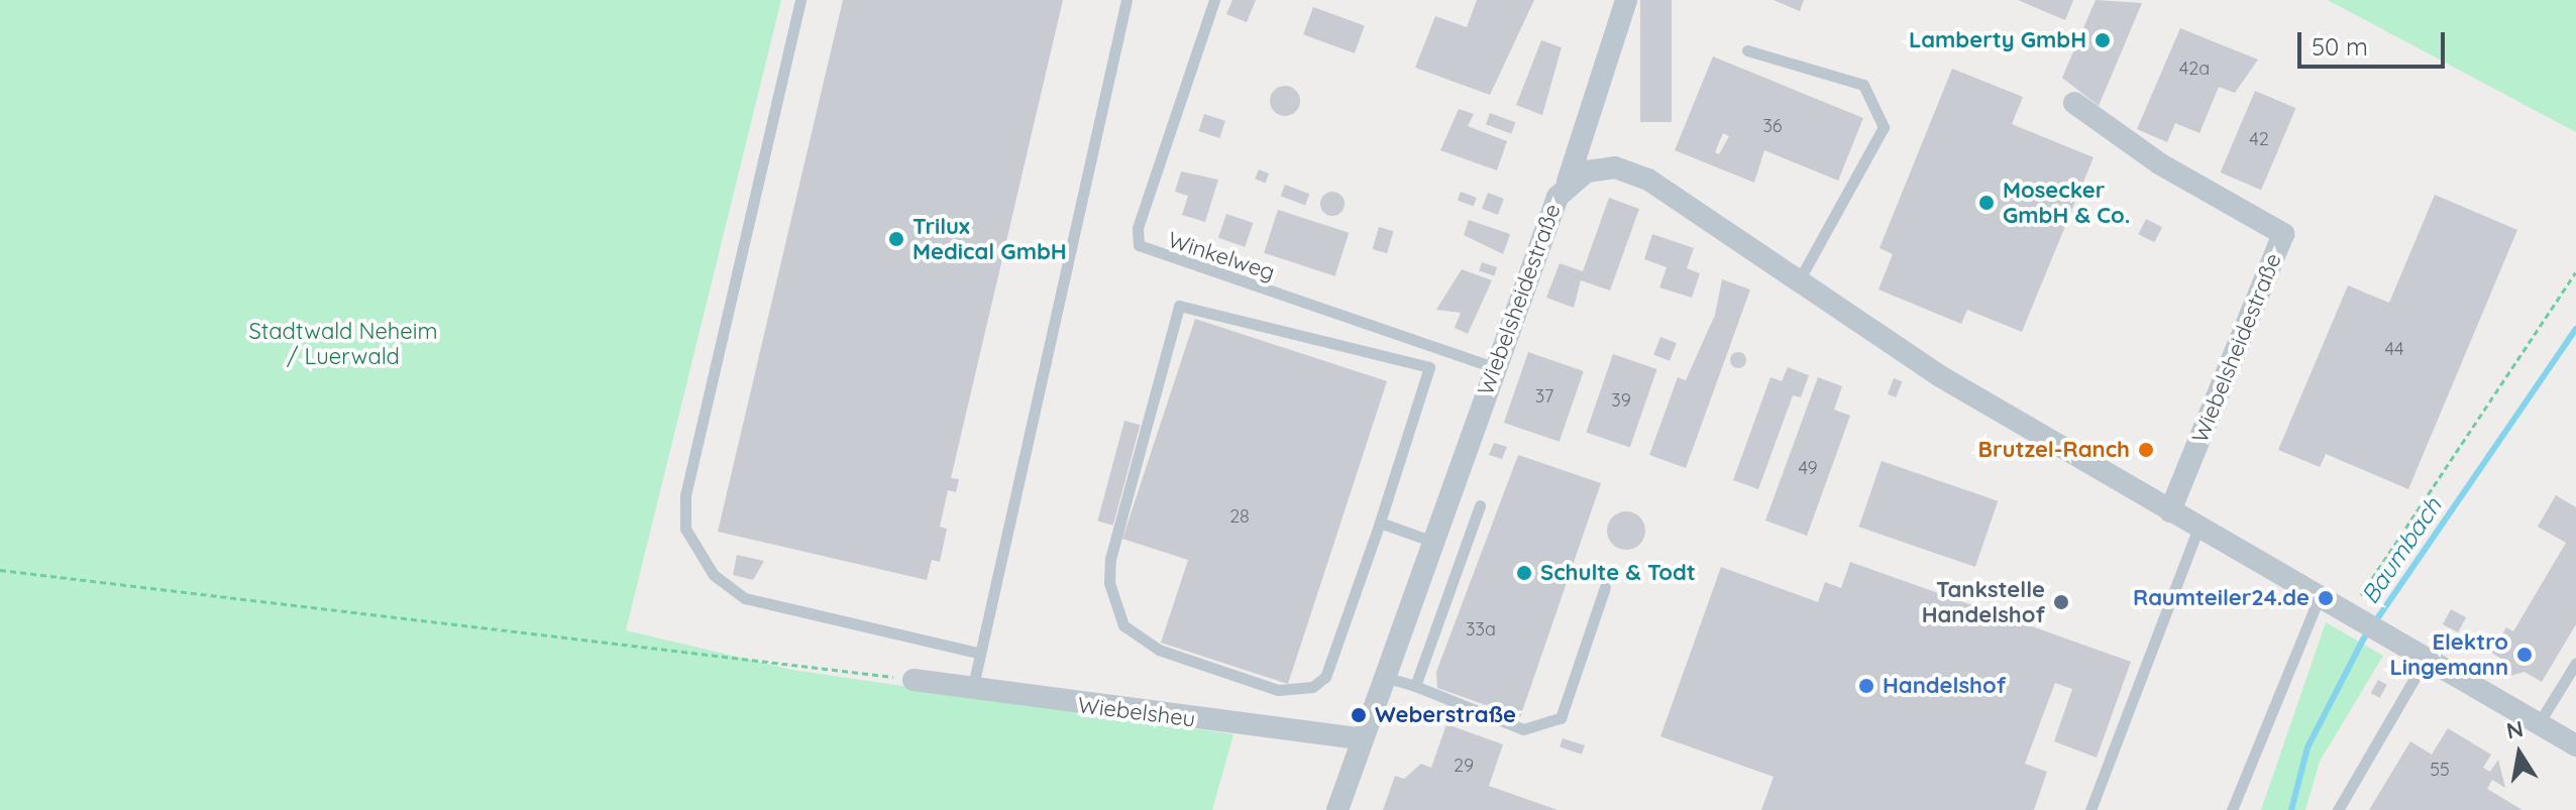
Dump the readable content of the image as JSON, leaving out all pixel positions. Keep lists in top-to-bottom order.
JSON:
{
  "streets": {
    "street": ["Wiebelsheidestraße", "Wiebelsheu"],
    "lane": ["Winkelweg"]
  },
  "crossings": [
    ["Winkelweg", "Wiebelsheidestraße"],
    ["Wiebelsheidestraße", "Wiebelsheu"]
  ],
  "water": ["Baumbach"],
  "parks": ["Stadtwald Neheim / Luerwald"],
  "places": [
    "Lamberty GmbH",
    "Mosecker GmbH & Co.",
    "Trilux Medical GmbH",
    "Brutzel-Ranch",
    "Schulte & Todt",
    "Raumteiler24.de",
    "Tankstelle Handelshof",
    "Elektro Lingemann",
    "Handelshof",
    "Weberstraße"
  ],
  "house_numbers": [
    "42a",
    "36",
    "42",
    "44",
    "37",
    "39",
    "49",
    "28",
    "33a",
    "29",
    "55"
  ],
  "scale_bar": "50 m",
  "north": "top"
}
